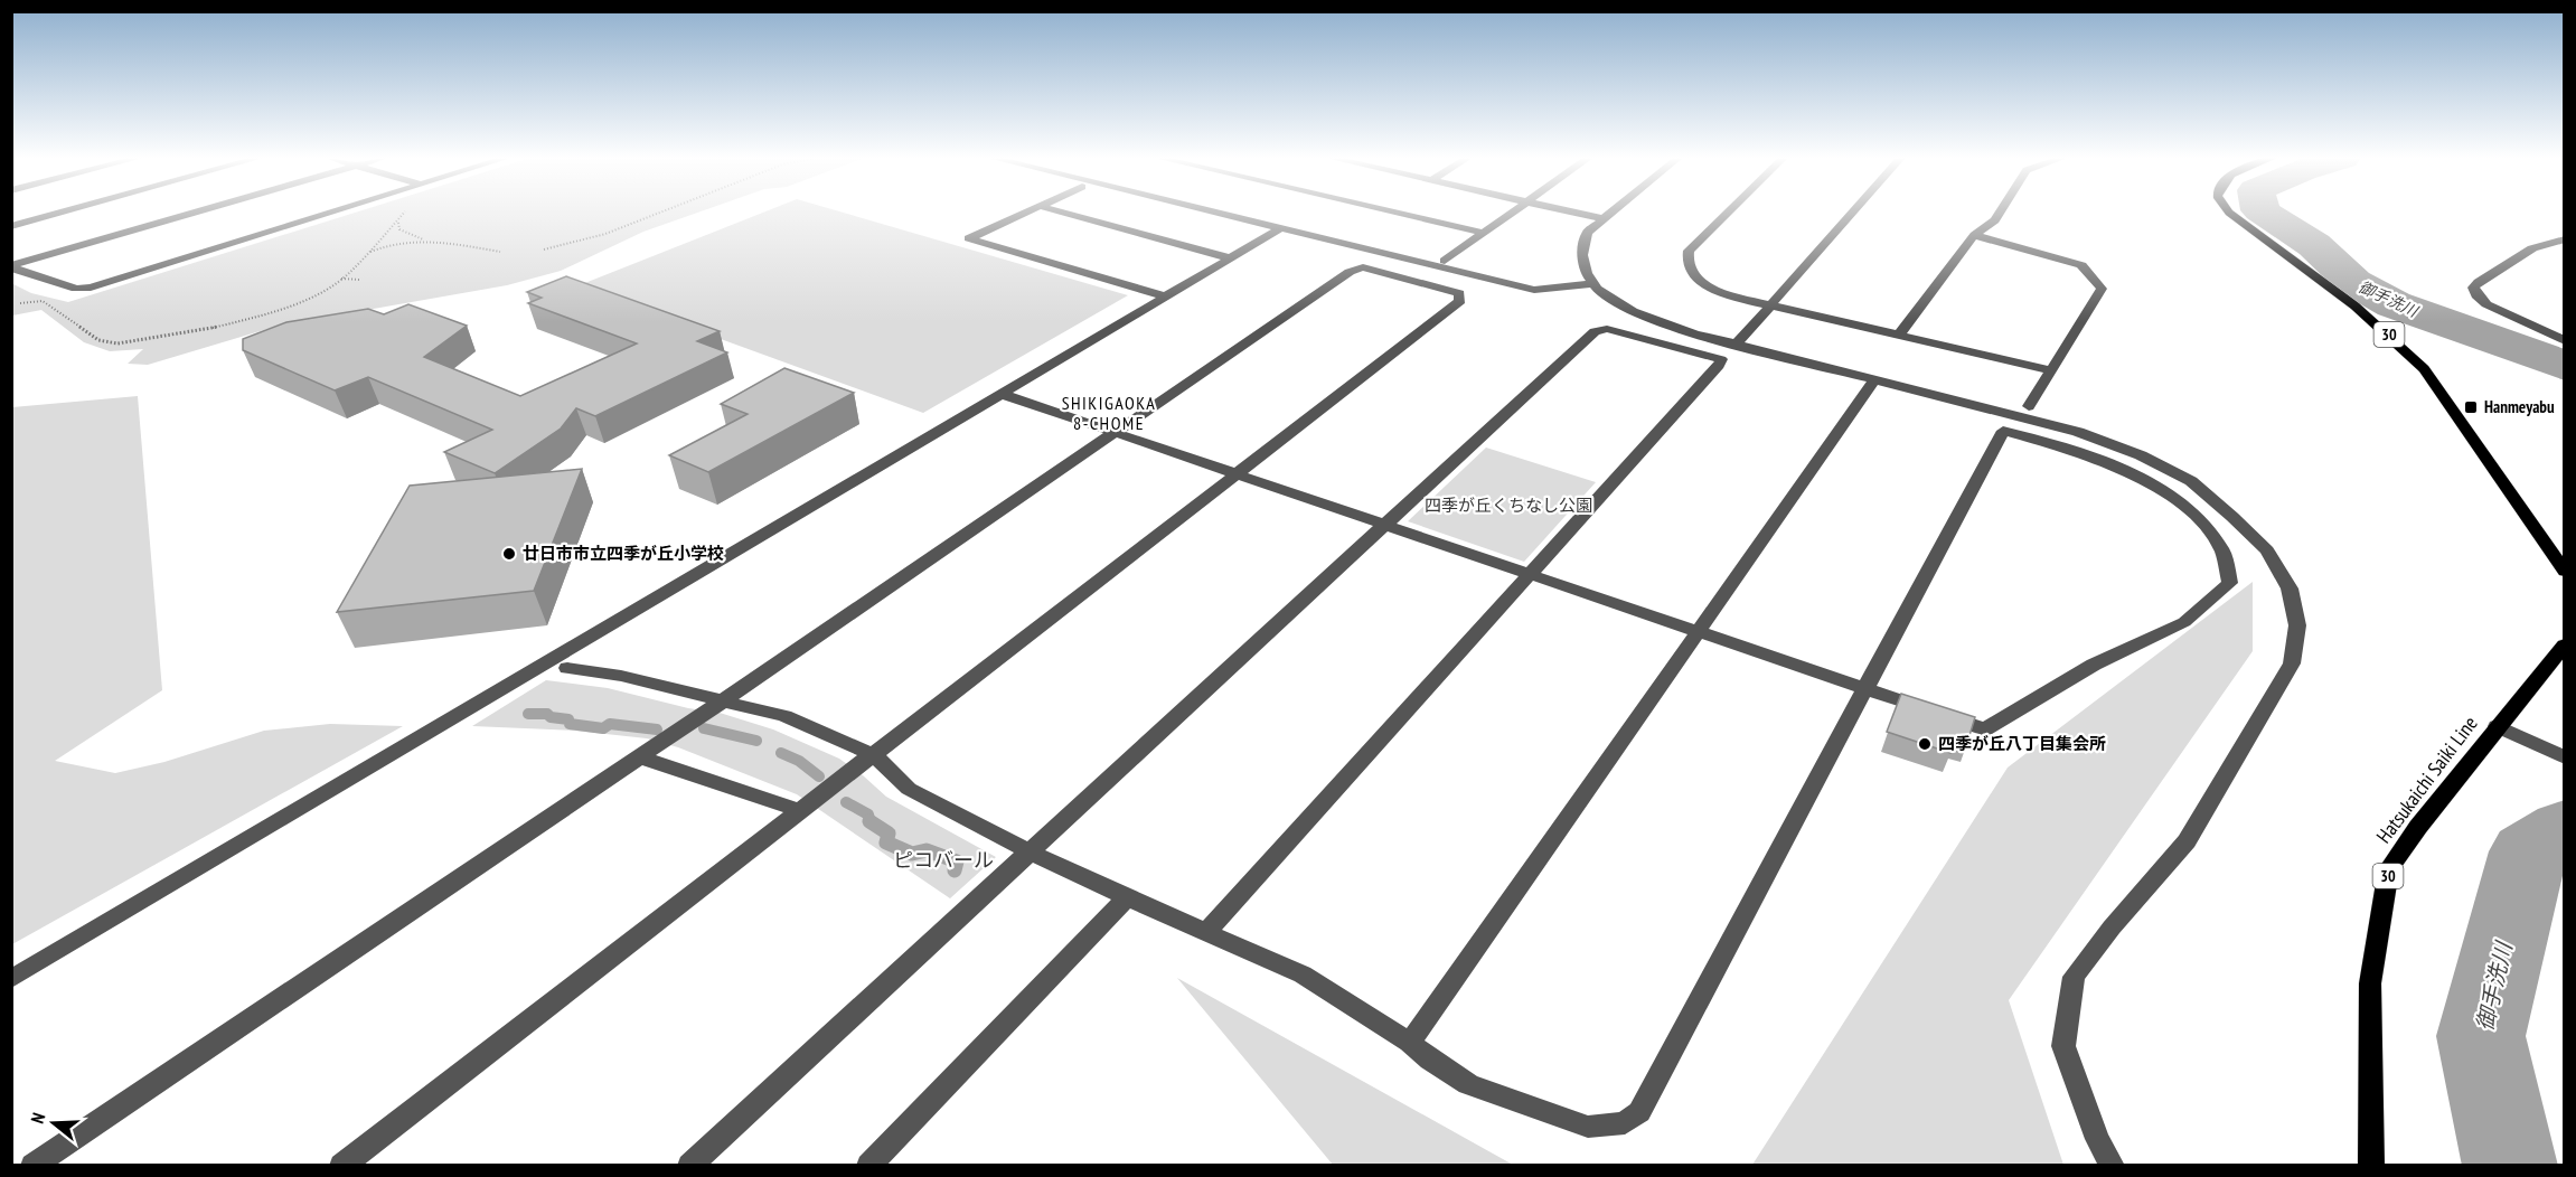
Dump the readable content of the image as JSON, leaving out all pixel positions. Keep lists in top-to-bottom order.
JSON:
{
  "streets": {
    "main road": ["30", "Hatsukaichi Saiki Line"]
  },
  "districts": ["SHIKIGAOKA 8-CHOME"],
  "water": ["御手洗川"],
  "parks": ["四季が丘くちなし公園", "ピコバール"],
  "places": {
    "transit": ["Hanmeyabu"],
    "other": ["廿日市市立四季が丘小学校", "四季が丘八丁目集会所"]
  },
  "north": "left"
}
